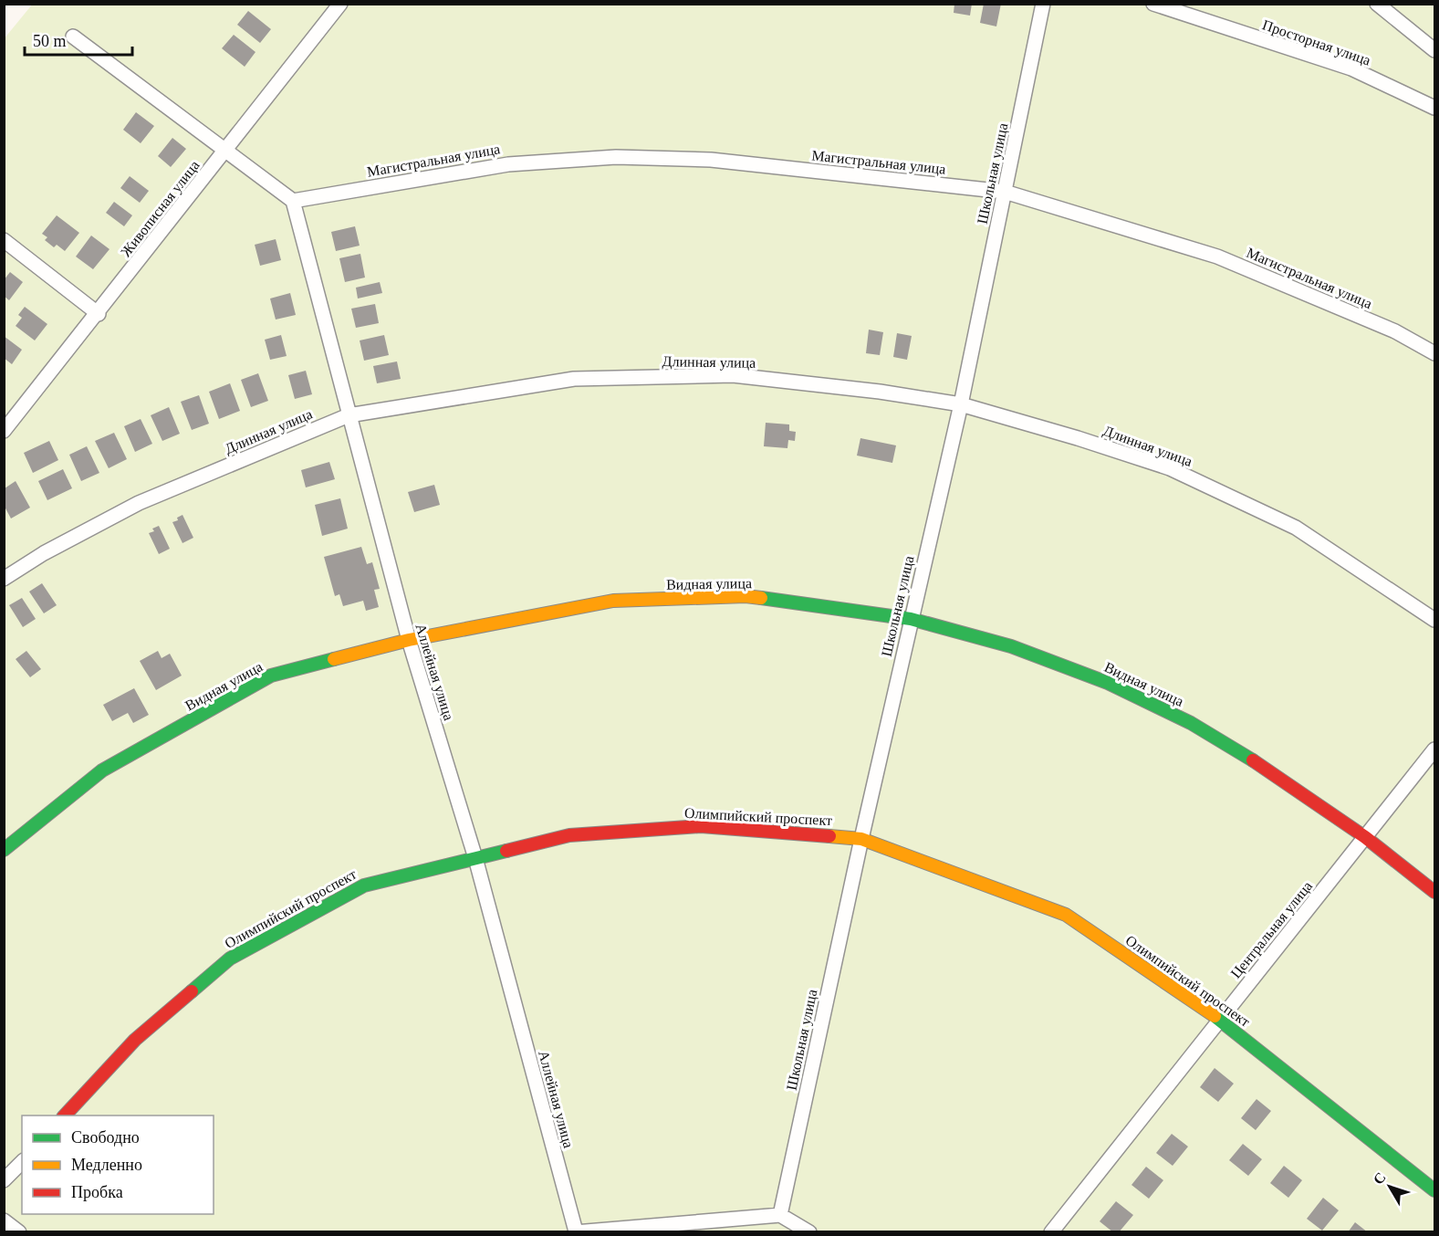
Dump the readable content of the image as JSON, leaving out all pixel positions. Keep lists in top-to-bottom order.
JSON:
{
  "streets": {
    "street": [
      "Просторная улица",
      "Магистральная улица",
      "Школьная улица",
      "Живописная улица",
      "Длинная улица",
      "Видная улица",
      "Аллейная улица",
      "Олимпийский проспект",
      "Центральная улица"
    ]
  },
  "crossings": [
    ["Магистральная улица", "Школьная улица"],
    ["Магистральная улица", "Аллейная улица"],
    ["Школьная улица", "Длинная улица"],
    ["Школьная улица", "Видная улица"],
    ["Школьная улица", "Олимпийский проспект"],
    ["Длинная улица", "Аллейная улица"],
    ["Видная улица", "Аллейная улица"],
    ["Видная улица", "Центральная улица"],
    ["Аллейная улица", "Олимпийский проспект"],
    ["Олимпийский проспект", "Центральная улица"]
  ],
  "legend": ["Свободно", "Медленно", "Пробка"],
  "scale_bar": "50 m",
  "north": "top left"
}
